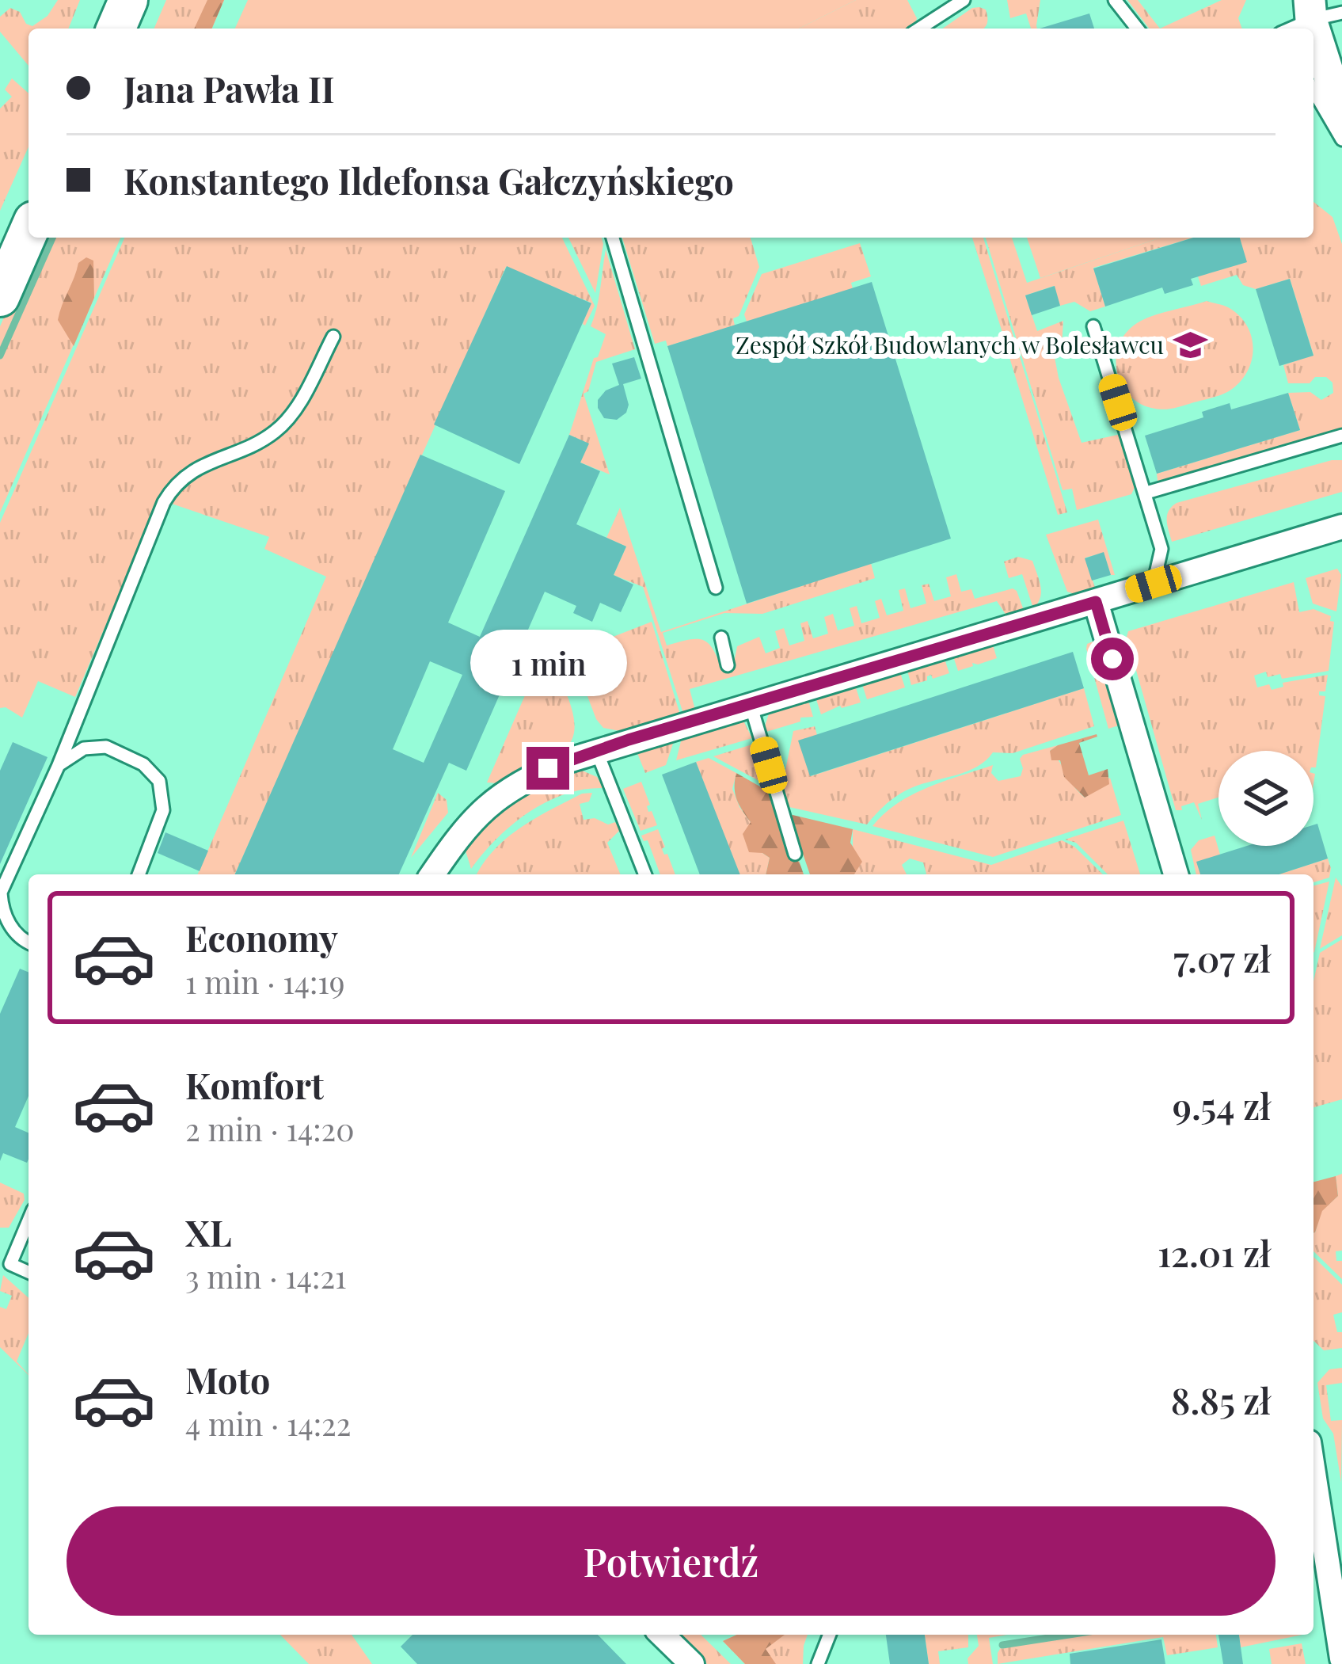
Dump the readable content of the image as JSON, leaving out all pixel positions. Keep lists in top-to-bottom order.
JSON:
{
  "places": {
    "school or university": ["Zespół Szkół Budowlanych w Bolesławcu"]
  },
  "page": {
    "banner": ["Jana Pawła II", "Konstantego Ildefonsa Gałczyńskiego"],
    "bubble": "1 min",
    "list": [
      {
        "name": "Economy",
        "note": "1 min · 14:19",
        "value": "7.07 zł"
      },
      {
        "name": "Komfort",
        "note": "2 min · 14:20",
        "value": "9.54 zł"
      },
      {
        "name": "XL",
        "note": "3 min · 14:21",
        "value": "12.01 zł"
      },
      {
        "name": "Moto",
        "note": "4 min · 14:22",
        "value": "8.85 zł"
      }
    ],
    "buttons": "Potwierdź"
  }
}
